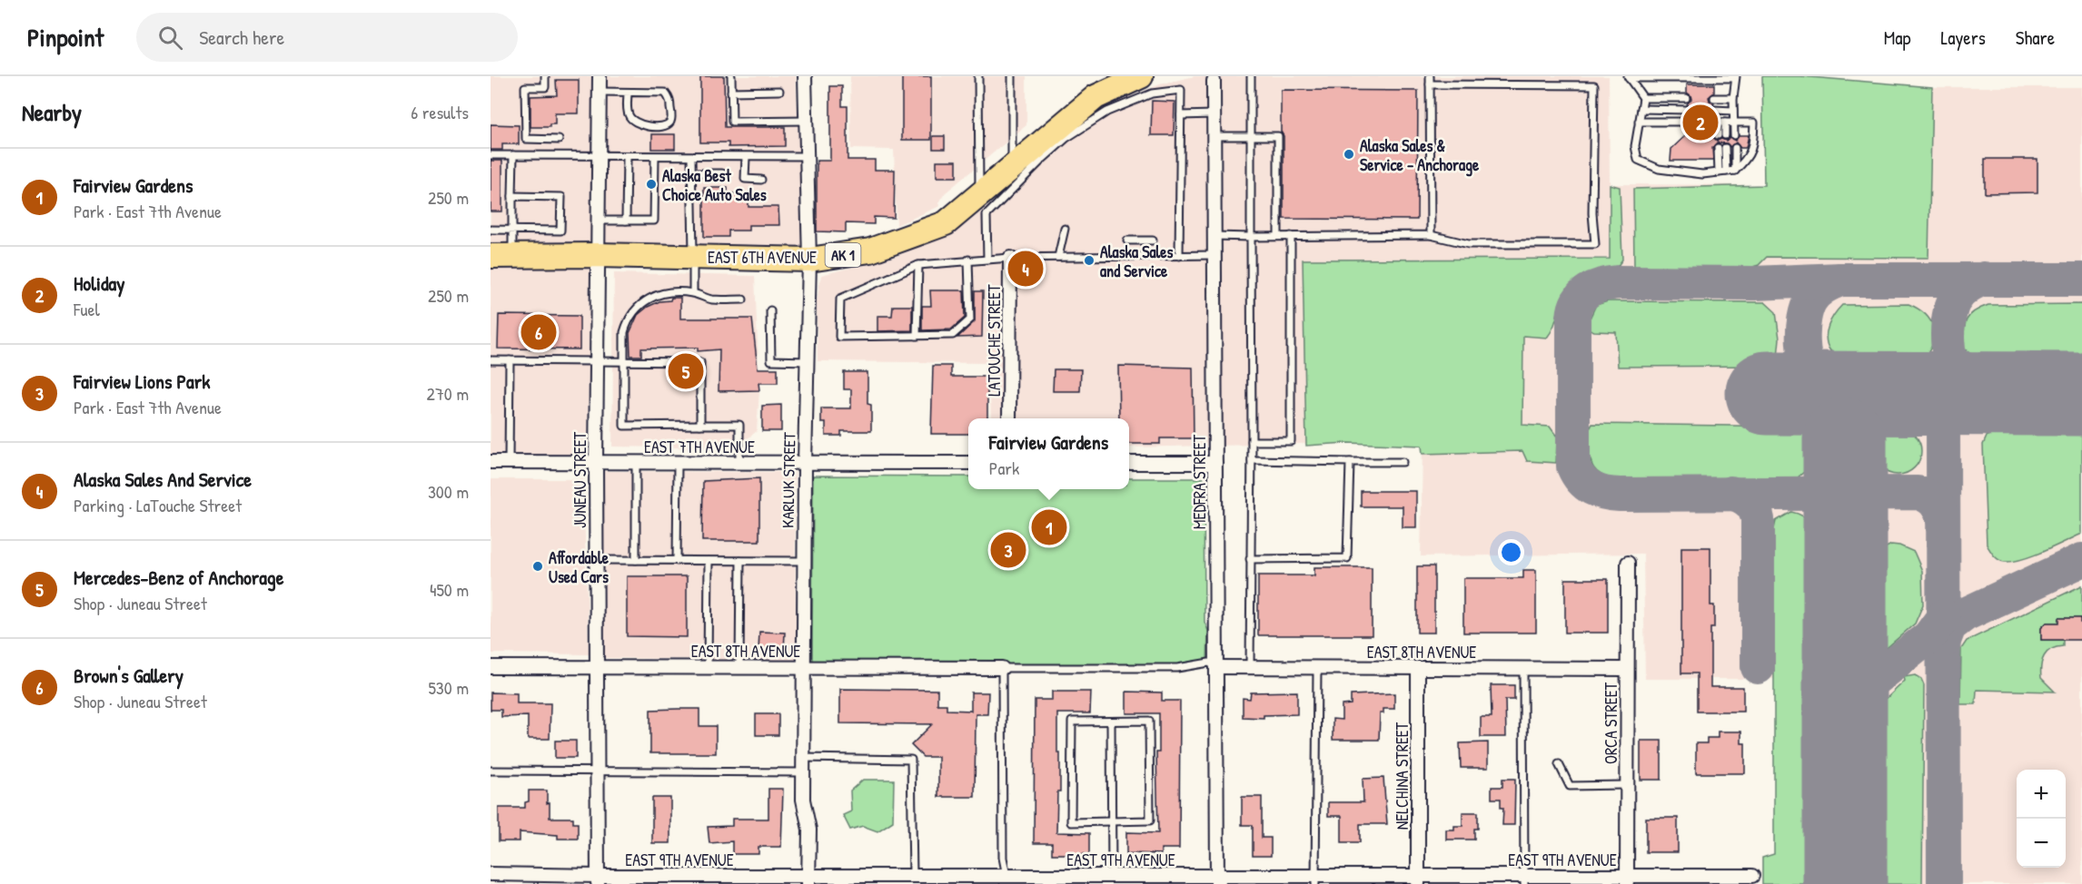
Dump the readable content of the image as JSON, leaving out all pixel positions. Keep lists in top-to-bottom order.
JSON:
{
  "streets": {
    "highway": ["AK 1", "EAST 6TH AVENUE"],
    "street": [
      "LATOUCHE STREET",
      "EAST 7TH AVENUE",
      "JUNEAU STREET",
      "KARLUK STREET",
      "MEDFRA STREET",
      "EAST 8TH AVENUE",
      "ORCA STREET",
      "NELCHINA STREET",
      "EAST 9TH AVENUE"
    ]
  },
  "crossings": [
    ["EAST 6TH AVENUE", "JUNEAU STREET"],
    ["EAST 6TH AVENUE", "KARLUK STREET"],
    ["EAST 7TH AVENUE", "JUNEAU STREET"],
    ["EAST 7TH AVENUE", "KARLUK STREET"],
    ["JUNEAU STREET", "EAST 8TH AVENUE"],
    ["JUNEAU STREET", "EAST 9TH AVENUE"],
    ["KARLUK STREET", "EAST 8TH AVENUE"],
    ["KARLUK STREET", "EAST 9TH AVENUE"],
    ["MEDFRA STREET", "EAST 8TH AVENUE"],
    ["MEDFRA STREET", "EAST 9TH AVENUE"],
    ["EAST 8TH AVENUE", "ORCA STREET"],
    ["EAST 8TH AVENUE", "NELCHINA STREET"],
    ["ORCA STREET", "EAST 9TH AVENUE"],
    ["NELCHINA STREET", "EAST 9TH AVENUE"]
  ],
  "places": [
    "Alaska Sales & Service - Anchorage",
    "Alaska Best Choice Auto Sales",
    "Alaska Sales and Service",
    "Affordable Used Cars"
  ],
  "page": {
    "header": "Pinpoint",
    "search": "Search here",
    "nav": ["Map", "Layers", "Share"],
    "heading": ["Nearby", "6 results"],
    "pins": [
      "2",
      "4",
      "6",
      "5",
      "1",
      "3"
    ],
    "list": [
      {
        "mark": "1",
        "name": "Fairview Gardens",
        "note": "Park · East 7th Avenue",
        "value": "250 m"
      },
      {
        "mark": "2",
        "name": "Holiday",
        "note": "Fuel",
        "value": "250 m"
      },
      {
        "mark": "3",
        "name": "Fairview Lions Park",
        "note": "Park · East 7th Avenue",
        "value": "270 m"
      },
      {
        "mark": "4",
        "name": "Alaska Sales And Service",
        "note": "Parking · LaTouche Street",
        "value": "300 m"
      },
      {
        "mark": "5",
        "name": "Mercedes-Benz of Anchorage",
        "note": "Shop · Juneau Street",
        "value": "450 m"
      },
      {
        "mark": "6",
        "name": "Brown's Gallery",
        "note": "Shop · Juneau Street",
        "value": "530 m"
      }
    ],
    "popup": ["Fairview Gardens", "Park"],
    "map_buttons": ["+", "−"]
  }
}
